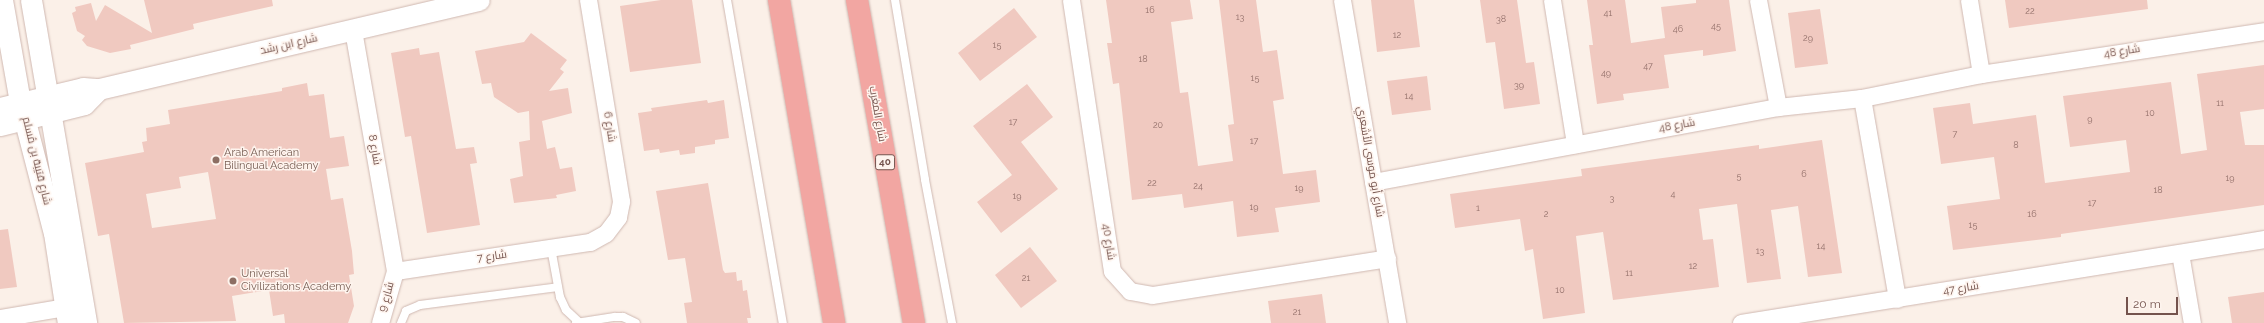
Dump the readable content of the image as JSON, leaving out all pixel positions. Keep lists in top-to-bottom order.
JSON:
{
  "streets": {
    "highway": ["شارع المغرب", "40"],
    "street": [
      "شارع ابن رشد",
      "شارع 48",
      "شارع 6",
      "شارع 8",
      "شارع قتيبة بن مُسلم",
      "شارع أبو موسى الأشعري",
      "شارع 40",
      "شارع 7",
      "شارع 47",
      "شارع 9"
    ]
  },
  "crossings": [
    ["شارع ابن رشد", "شارع 8"],
    ["شارع ابن رشد", "شارع قتيبة بن مُسلم"],
    ["شارع 48", "شارع أبو موسى الأشعري"],
    ["شارع 6", "شارع 7"],
    ["شارع 8", "شارع 7"],
    ["شارع 8", "شارع 9"],
    ["شارع أبو موسى الأشعري", "شارع 40"],
    ["شارع 7", "شارع 9"]
  ],
  "places": ["Arab American Bilingual Academy", "Universal Civilizations Academy"],
  "house_numbers": [
    "16",
    "22",
    "41",
    "13",
    "38",
    "45",
    "46",
    "12",
    "29",
    "15",
    "18",
    "47",
    "49",
    "15",
    "39",
    "14",
    "11",
    "10",
    "9",
    "17",
    "20",
    "7",
    "17",
    "8",
    "6",
    "5",
    "19",
    "22",
    "24",
    "19",
    "18",
    "4",
    "19",
    "3",
    "17",
    "19",
    "1",
    "2",
    "16",
    "15",
    "14",
    "13",
    "12",
    "11",
    "21",
    "10",
    "21"
  ],
  "scale_bar": "20 m"
}
